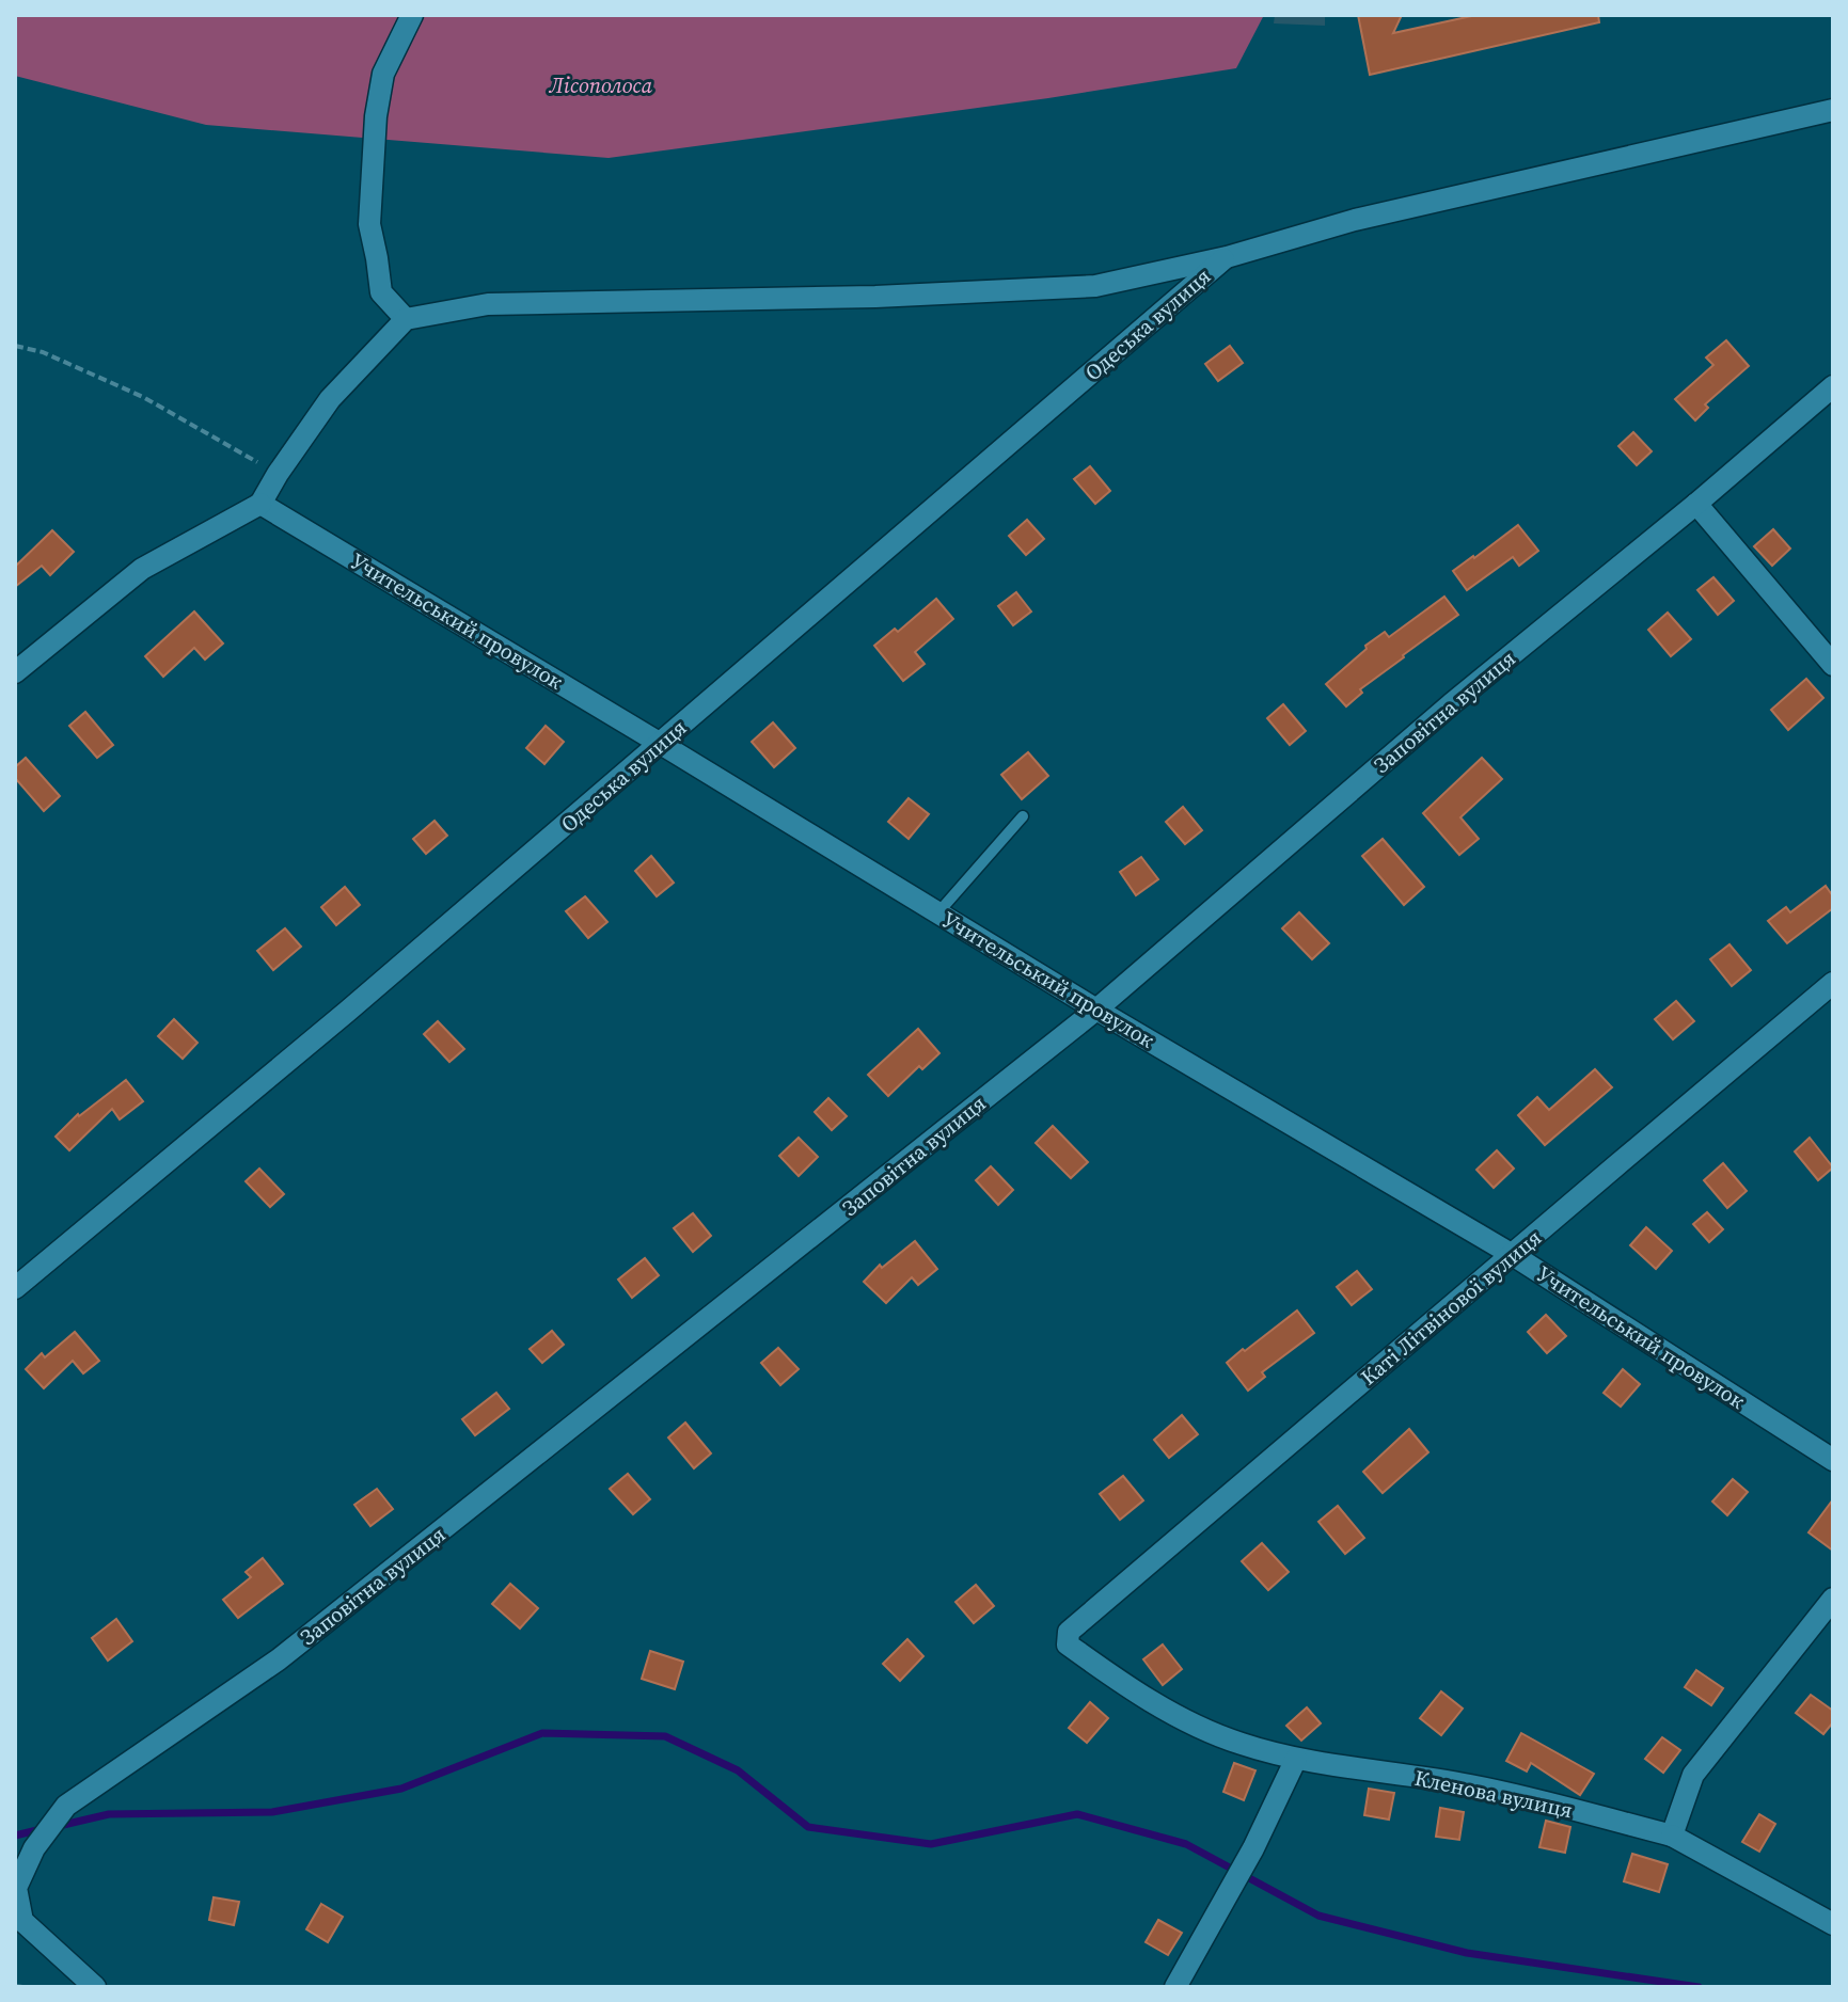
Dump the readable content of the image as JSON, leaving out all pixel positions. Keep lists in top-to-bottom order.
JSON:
{
  "streets": {
    "street": [
      "Одеська вулиця",
      "Учительський провулок",
      "Заповітна вулиця",
      "Каті Літвінової вулиця",
      "Кленова вулиця"
    ]
  },
  "crossings": [
    ["Одеська вулиця", "Учительський провулок"],
    ["Учительський провулок", "Заповітна вулиця"],
    ["Учительський провулок", "Каті Літвінової вулиця"],
    ["Каті Літвінової вулиця", "Кленова вулиця"]
  ],
  "parks": ["Лісополоса"]
}
